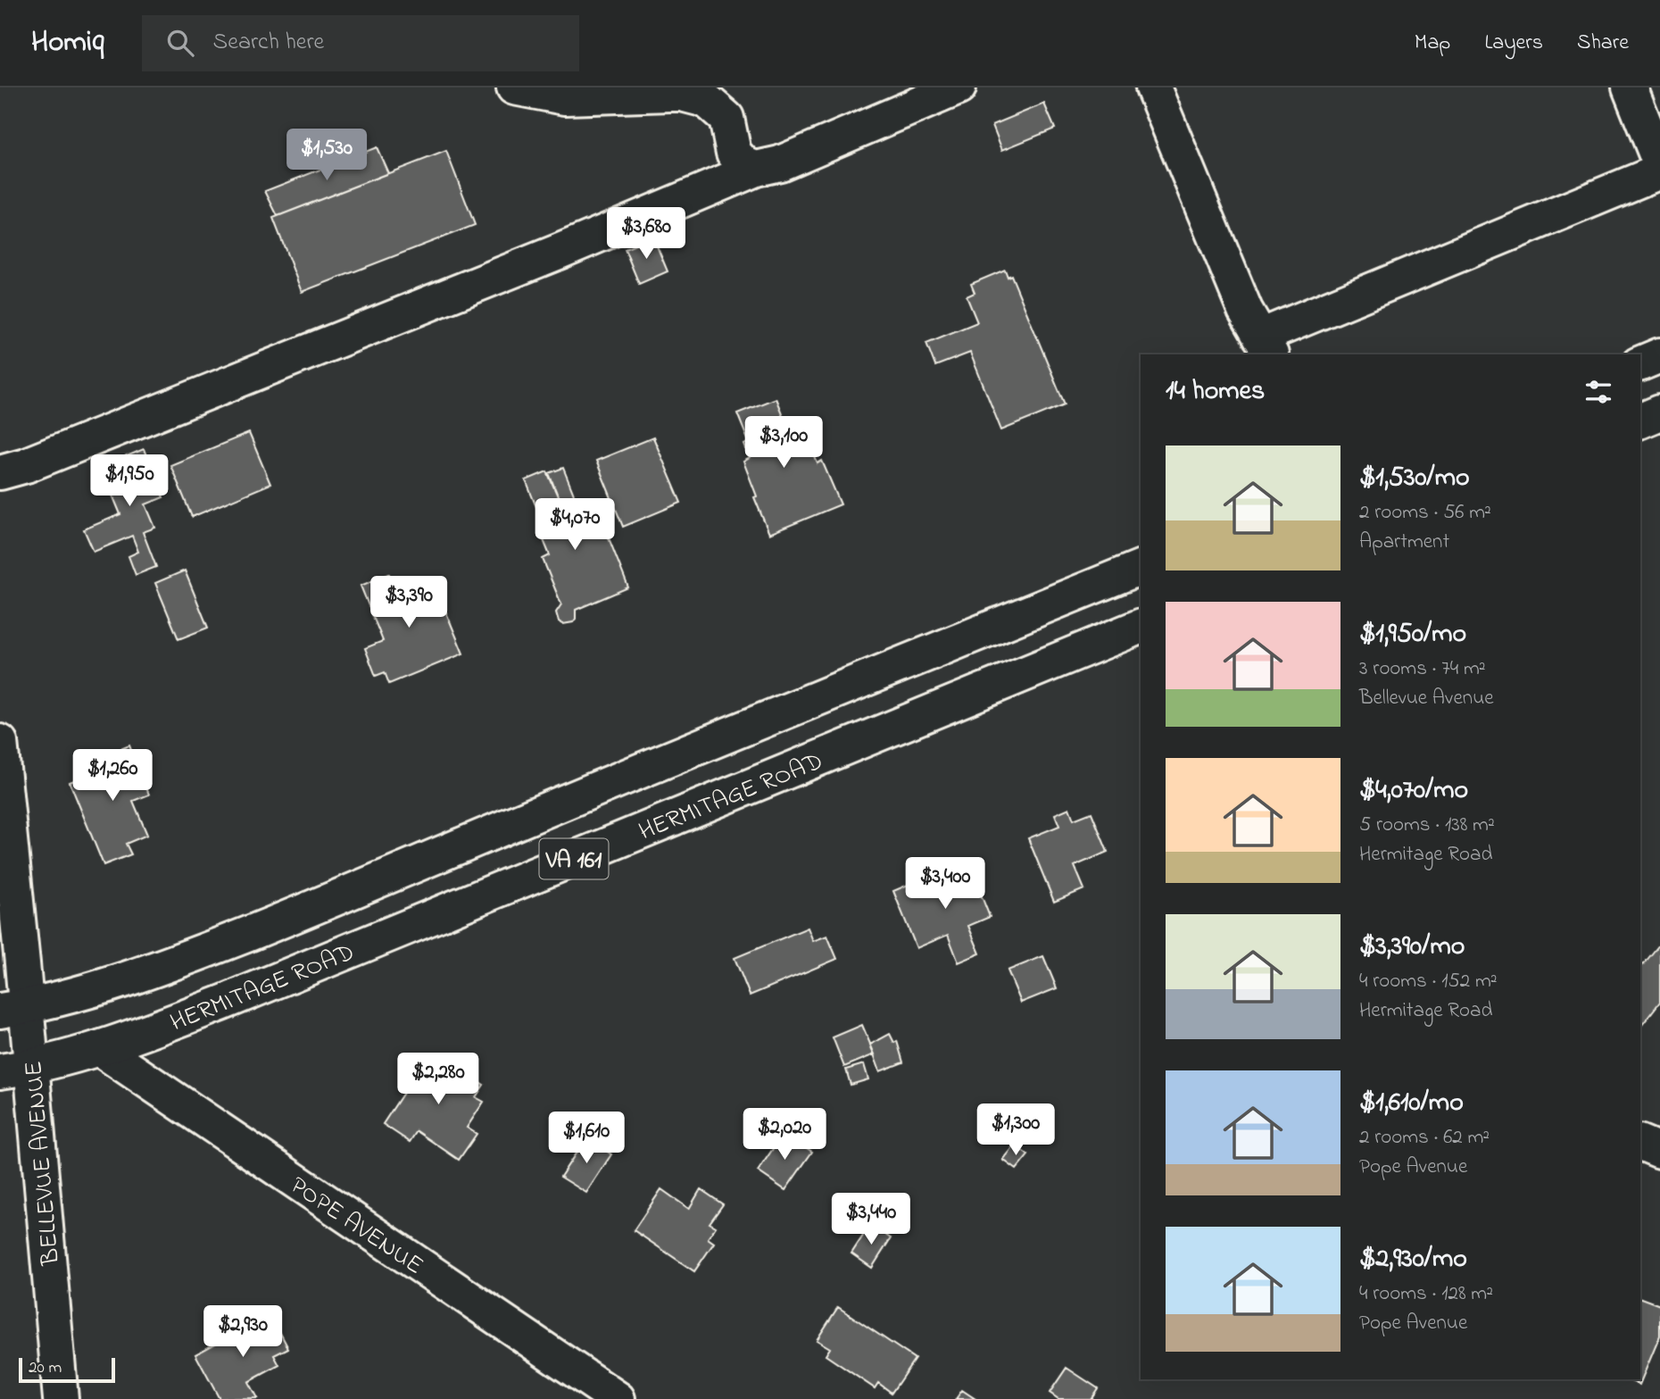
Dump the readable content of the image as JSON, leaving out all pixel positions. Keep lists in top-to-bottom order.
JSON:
{
  "streets": {
    "main road": [
      "HERMITAGE ROAD",
      "VA 161",
      "BELLEVUE AVENUE",
      "POPE AVENUE"
    ]
  },
  "crossings": [
    ["HERMITAGE ROAD", "BELLEVUE AVENUE"],
    ["HERMITAGE ROAD", "POPE AVENUE"],
    ["VA 161", "BELLEVUE AVENUE"]
  ],
  "scale_bar": "20 m",
  "page": {
    "header": "Homiq",
    "search": "Search here",
    "nav": ["Map", "Layers", "Share"],
    "price": [
      "$1,530",
      "$3,680",
      "$3,100",
      "$1,950",
      "$4,070",
      "$3,390",
      "$1,260",
      "$3,400",
      "$2,280",
      "$1,300",
      "$2,020",
      "$1,610",
      "$3,440",
      "$2,930"
    ],
    "heading": "14 homes",
    "list": [
      {
        "name": "$1,530/mo",
        "note": "2 rooms · 56 m² · Apartment"
      },
      {
        "name": "$1,950/mo",
        "note": "3 rooms · 74 m² · Bellevue Avenue"
      },
      {
        "name": "$4,070/mo",
        "note": "5 rooms · 138 m² · Hermitage Road"
      },
      {
        "name": "$3,390/mo",
        "note": "4 rooms · 152 m² · Hermitage Road"
      },
      {
        "name": "$1,610/mo",
        "note": "2 rooms · 62 m² · Pope Avenue"
      },
      {
        "name": "$2,930/mo",
        "note": "4 rooms · 128 m² · Pope Avenue"
      }
    ],
    "scale": "20 m"
  }
}
